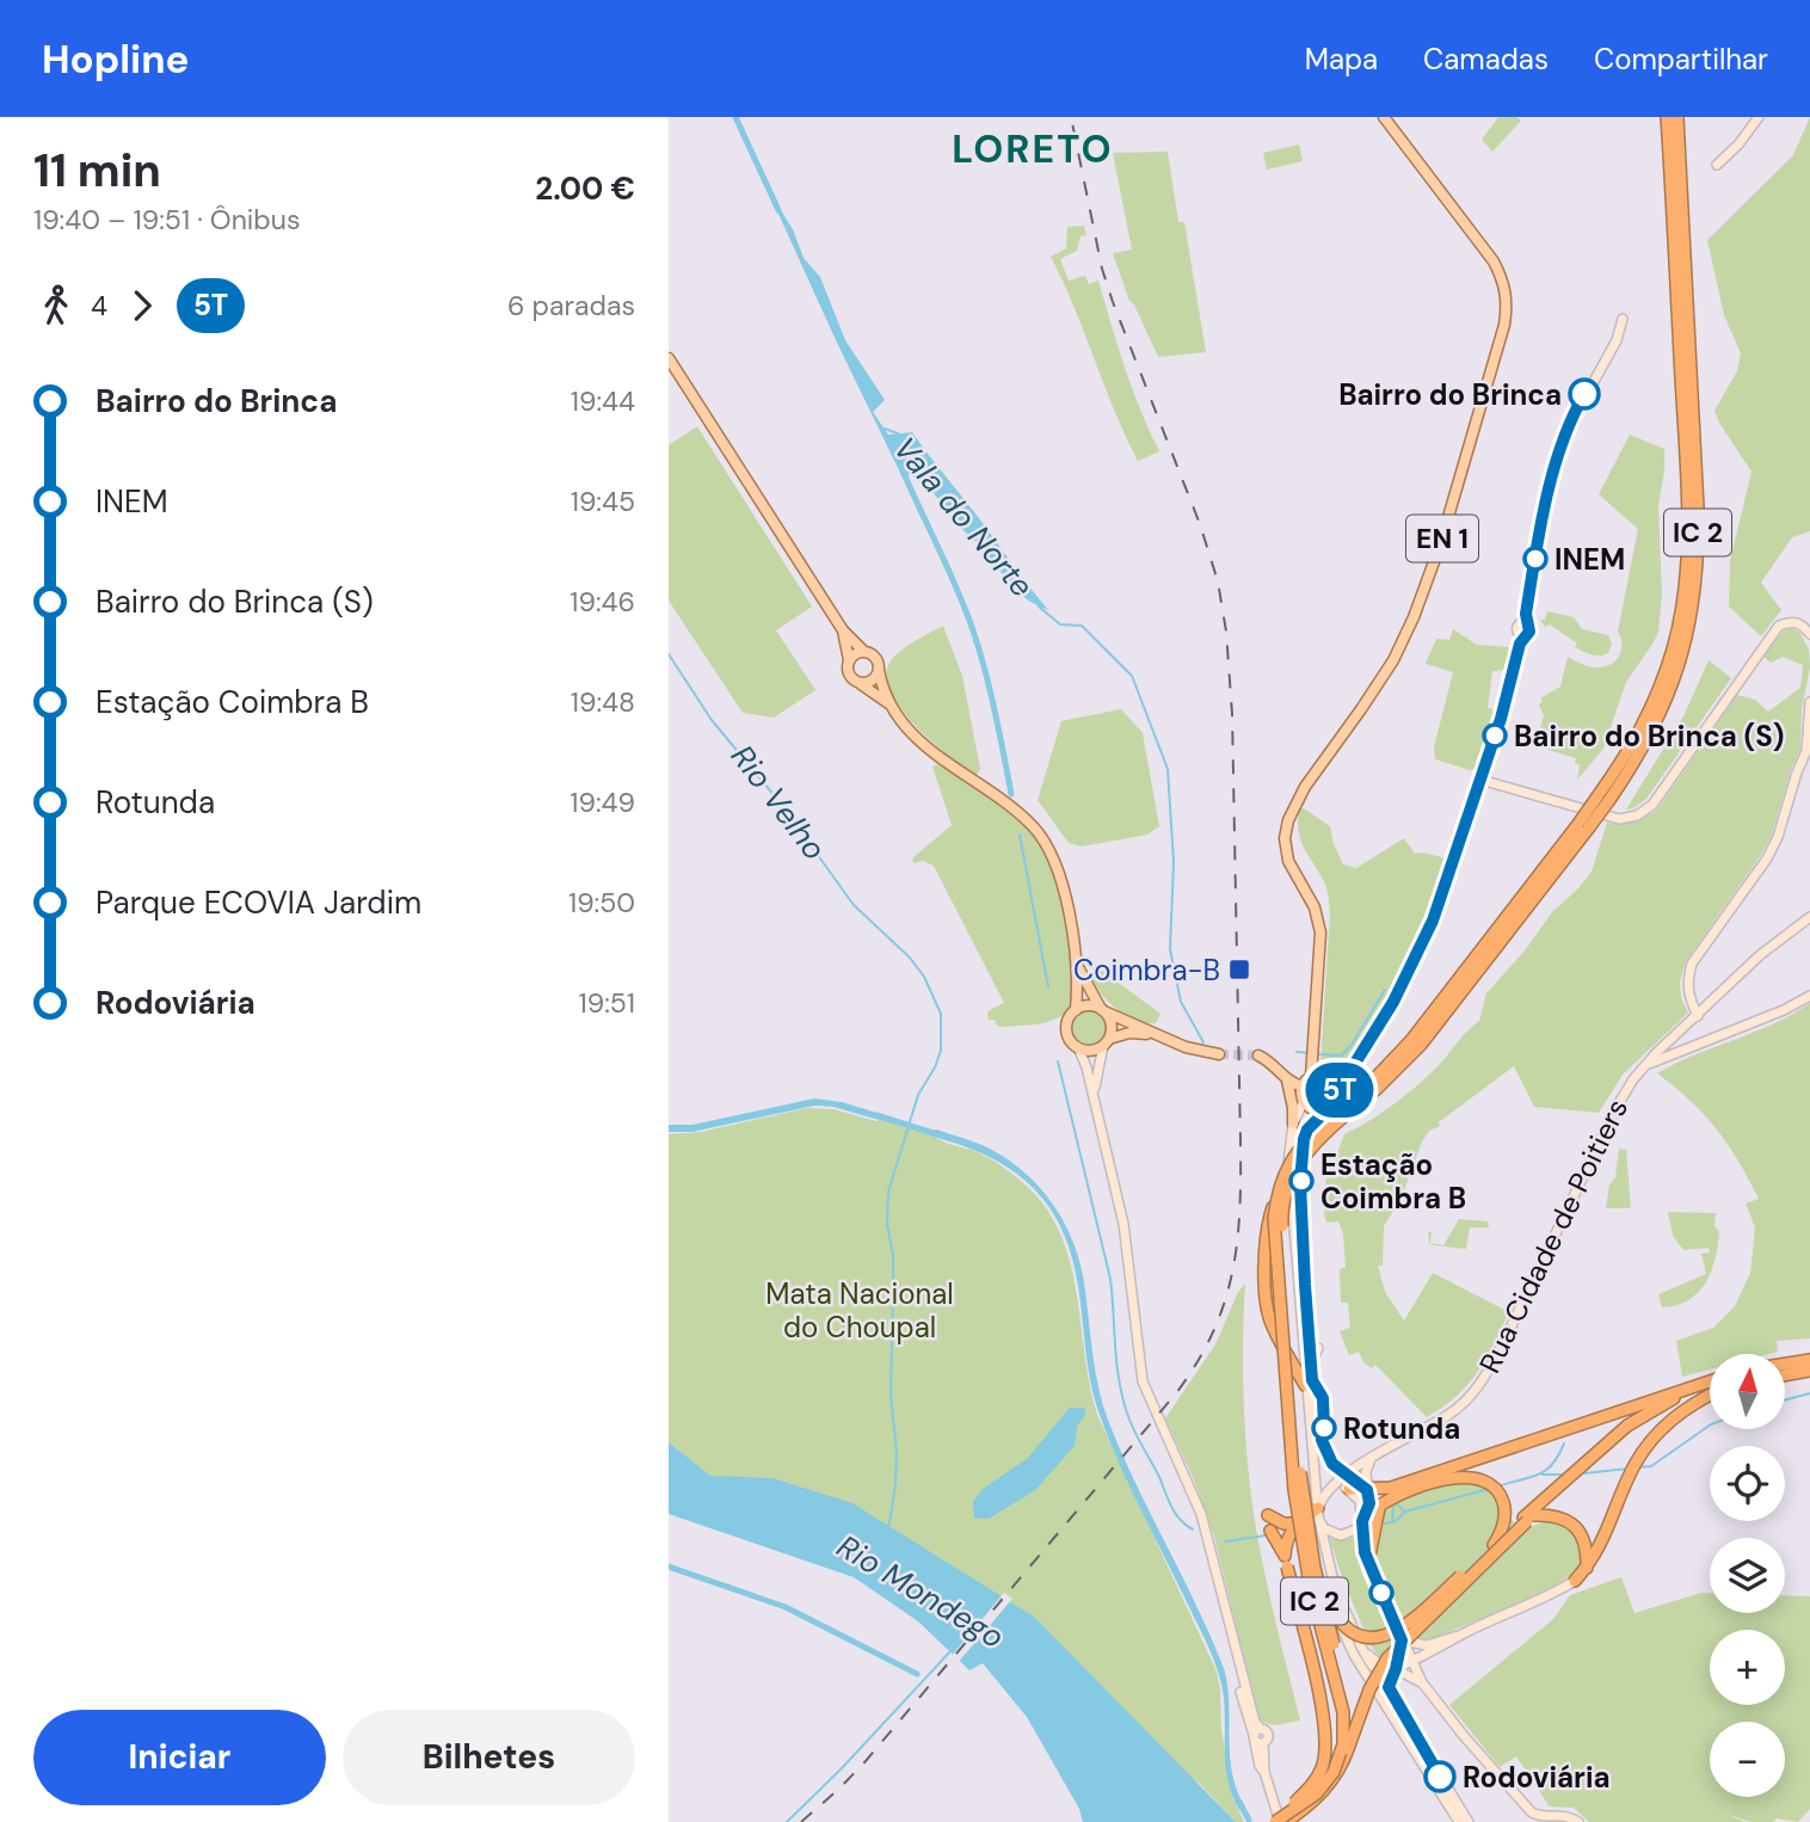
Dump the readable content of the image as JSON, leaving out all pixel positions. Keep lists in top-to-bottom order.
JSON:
{
  "streets": {
    "highway": ["IC 2"],
    "main road": ["EN 1"],
    "street": ["Rua Cidade de Poitiers"]
  },
  "districts": ["LORETO"],
  "water": ["Vala do Norte", "Rio Velho", "Rio Mondego"],
  "parks": ["Mata Nacional do Choupal"],
  "places": {
    "other": [
      "Bairro do Brinca",
      "INEM",
      "Bairro do Brinca (S)",
      "Estação Coimbra B",
      "Rotunda",
      "Rodoviária"
    ],
    "transit": ["Coimbra-B"]
  },
  "lines": ["bus line 5T"],
  "north": "top",
  "page": {
    "header": "Hopline",
    "nav": ["Mapa", "Camadas", "Compartilhar"],
    "heading": ["11 min", "19:40 – 19:51 · Ônibus", "2.00 €"],
    "on_map": "5T",
    "legs": ["4", "5T", "6 paradas"],
    "list": [
      {
        "name": "Bairro do Brinca",
        "value": "19:44"
      },
      {
        "name": "INEM",
        "value": "19:45"
      },
      {
        "name": "Bairro do Brinca (S)",
        "value": "19:46"
      },
      {
        "name": "Estação Coimbra B",
        "value": "19:48"
      },
      {
        "name": "Rotunda",
        "value": "19:49"
      },
      {
        "name": "Parque ECOVIA Jardim",
        "value": "19:50"
      },
      {
        "name": "Rodoviária",
        "value": "19:51"
      }
    ],
    "map_buttons": ["+", "−"],
    "buttons": ["Iniciar", "Bilhetes"]
  }
}
